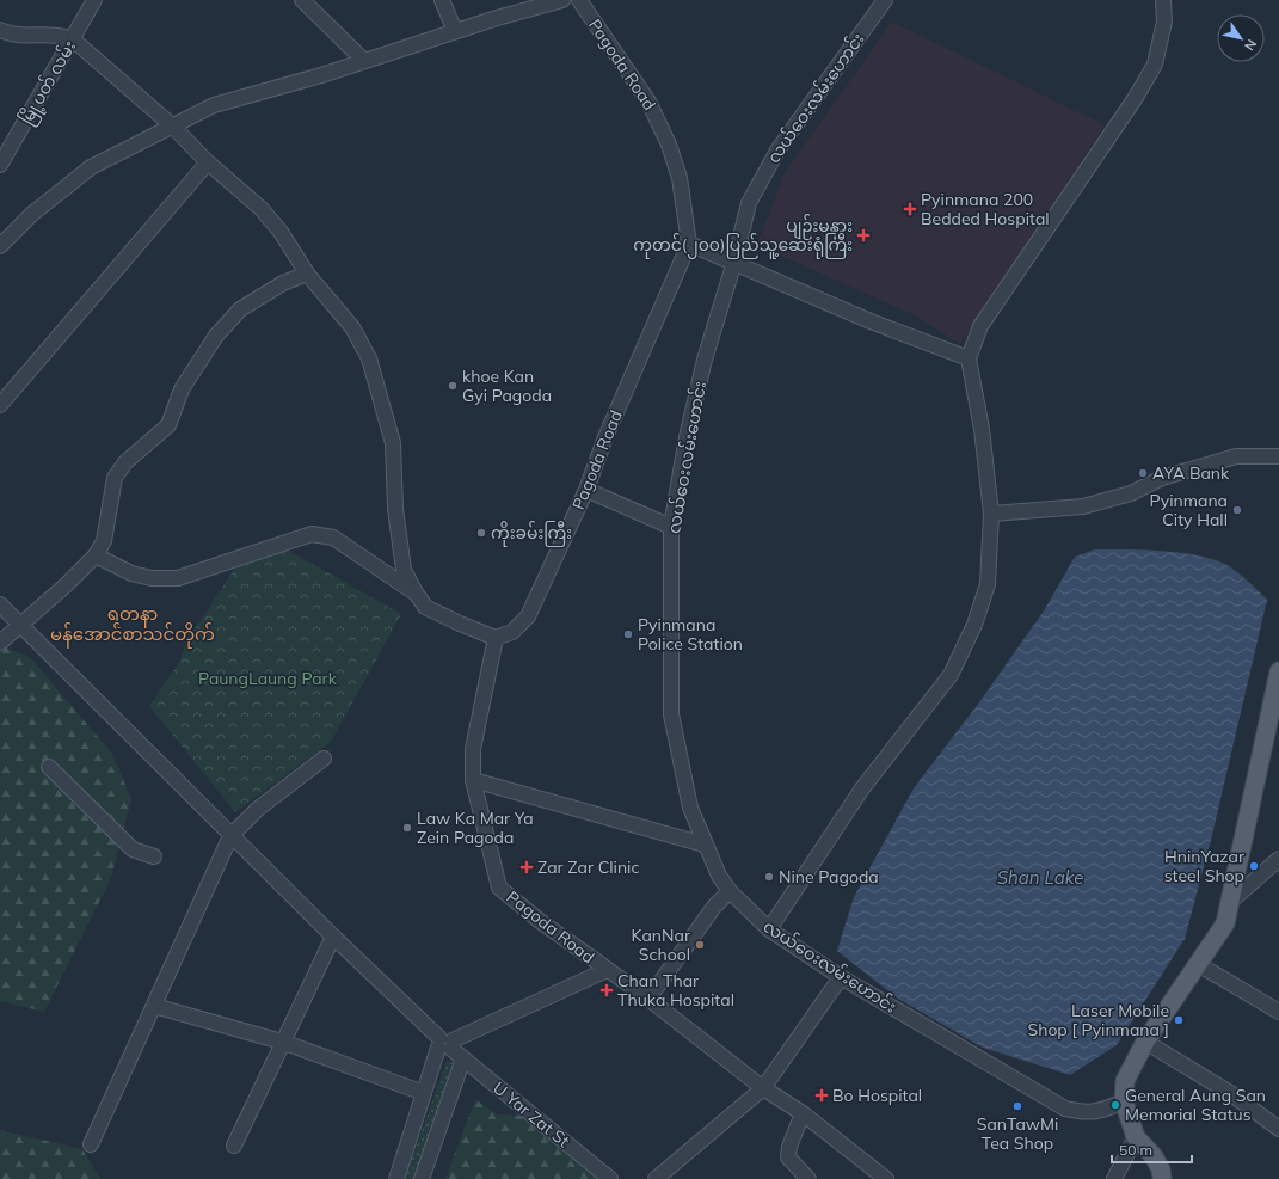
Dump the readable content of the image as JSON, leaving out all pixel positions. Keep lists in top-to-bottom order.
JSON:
{
  "streets": {
    "street": [
      "Pagoda Road",
      "မြို့ပတ် လမ်း",
      "လယ်ဝေးလမ်းဟောင်း",
      "U Yar Zat St"
    ]
  },
  "districts": ["ရတနာ မန်အောင်စာသင်တိုက်"],
  "water": ["Shan Lake"],
  "parks": ["PaungLaung Park"],
  "places": {
    "health": [
      "Pyinmana 200 Bedded Hospital",
      "ပျဉ်းမနား ကုတင်(၂၀၀)ပြည်သူ့ဆေးရုံကြီး",
      "Zar Zar Clinic",
      "Chan Thar Thuka Hospital",
      "Bo Hospital"
    ],
    "other": [
      "khoe Kan Gyi Pagoda",
      "AYA Bank",
      "Pyinmana City Hall",
      "ကိုးခမ်းကြီး",
      "Pyinmana Police Station",
      "Law Ka Mar Ya Zein Pagoda",
      "HninYazar steel Shop",
      "Nine Pagoda",
      "KanNar School",
      "Laser Mobile Shop [ Pyinmana ]",
      "General Aung San Memorial Status",
      "SanTawMi Tea Shop"
    ]
  },
  "scale_bar": "50 m",
  "north": "bottom right"
}
